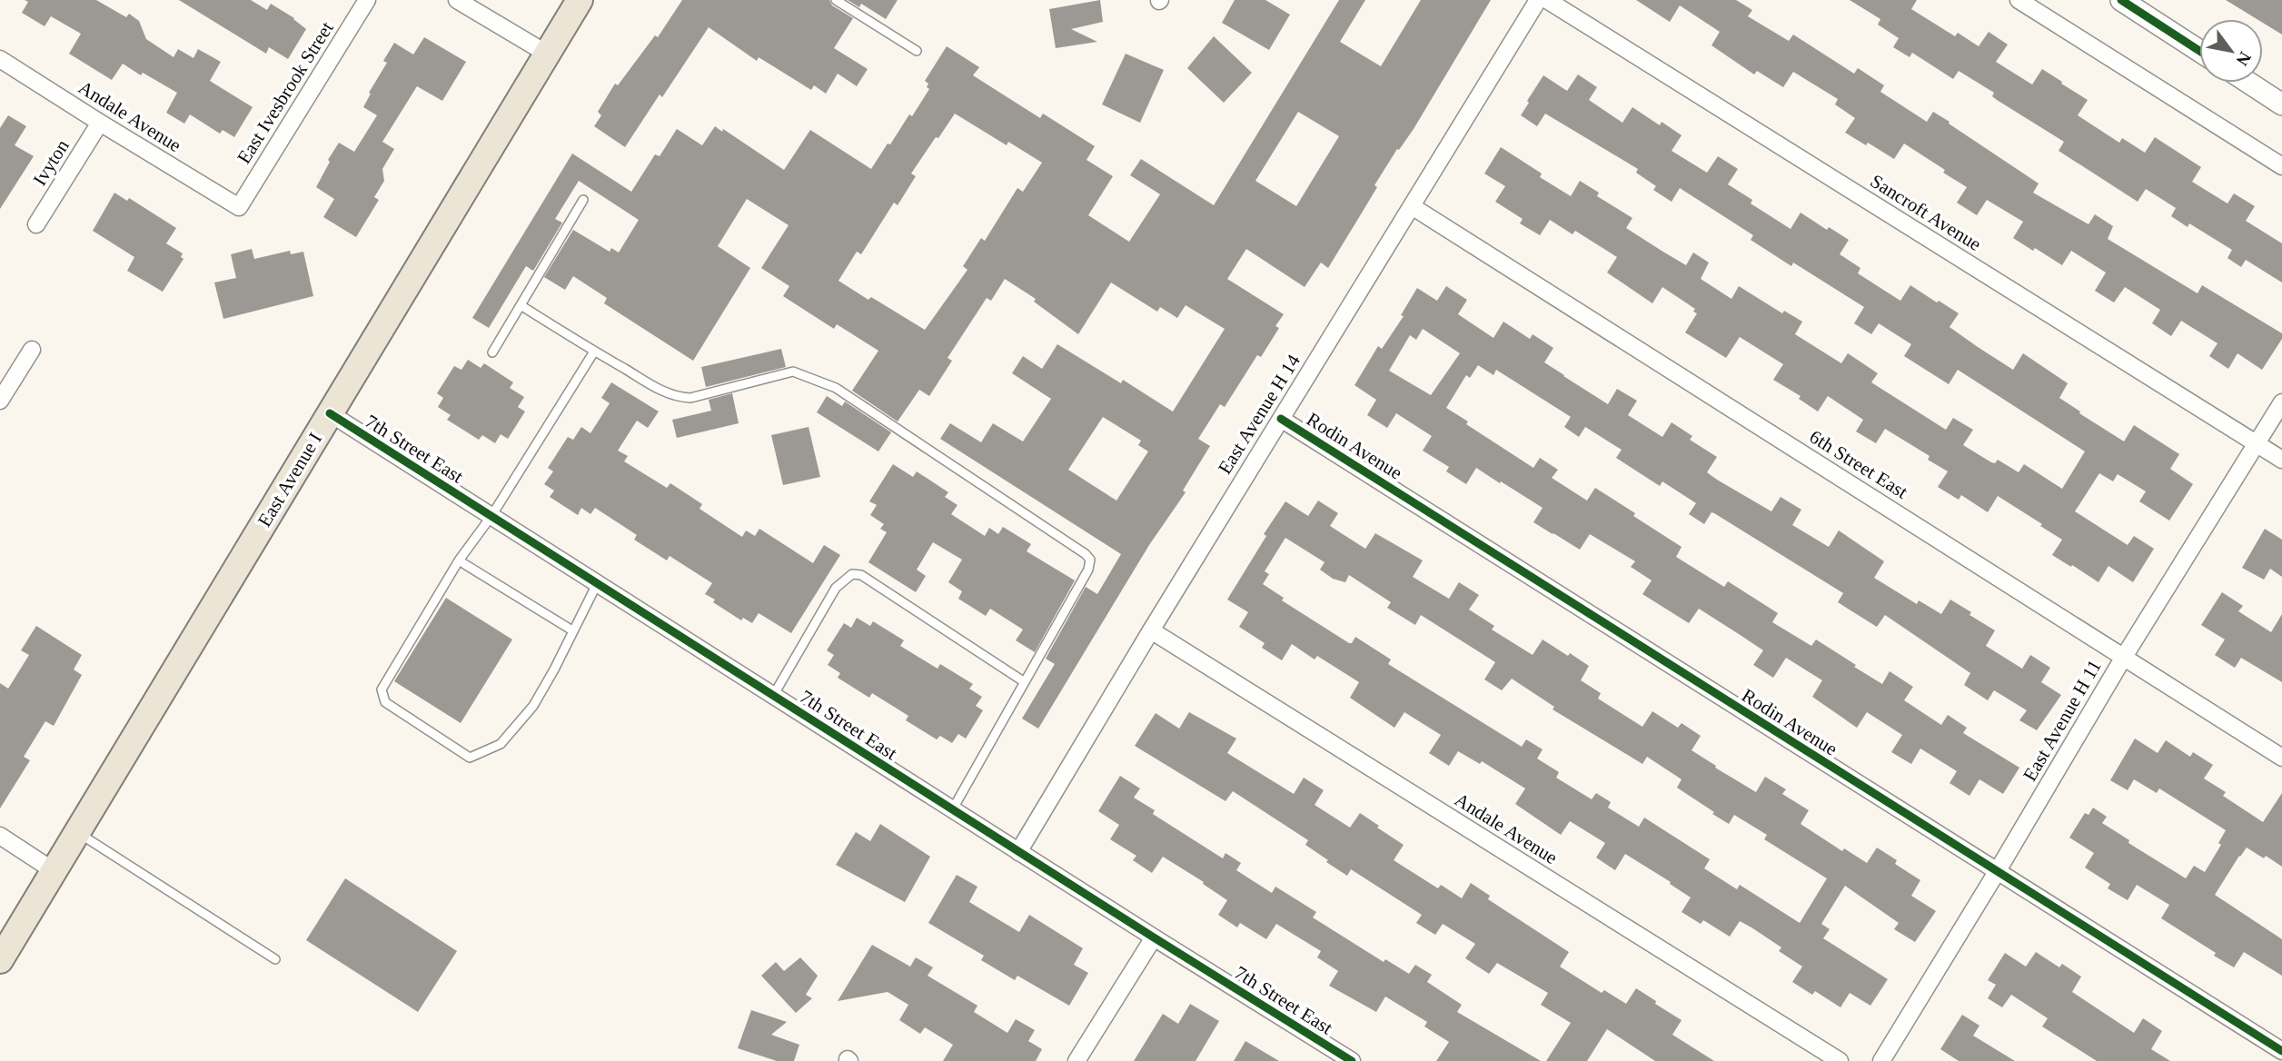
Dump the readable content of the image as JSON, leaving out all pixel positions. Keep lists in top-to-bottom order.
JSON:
{
  "streets": {
    "main road": ["East Avenue I"],
    "street": [
      "East Ivesbrook Street",
      "Andale Avenue",
      "Ivyton",
      "Sancroft Avenue",
      "East Avenue H 14",
      "Rodin Avenue",
      "7th Street East",
      "6th Street East",
      "East Avenue H 11"
    ]
  },
  "crossings": [
    ["East Ivesbrook Street", "Andale Avenue"],
    ["Andale Avenue", "Ivyton"],
    ["Andale Avenue", "East Avenue H 14"],
    ["Sancroft Avenue", "East Avenue H 11"],
    ["East Avenue H 14", "Rodin Avenue"],
    ["East Avenue H 14", "7th Street East"],
    ["East Avenue H 14", "6th Street East"],
    ["Rodin Avenue", "East Avenue H 11"],
    ["7th Street East", "East Avenue I"],
    ["6th Street East", "East Avenue H 11"]
  ],
  "north": "bottom right"
}
